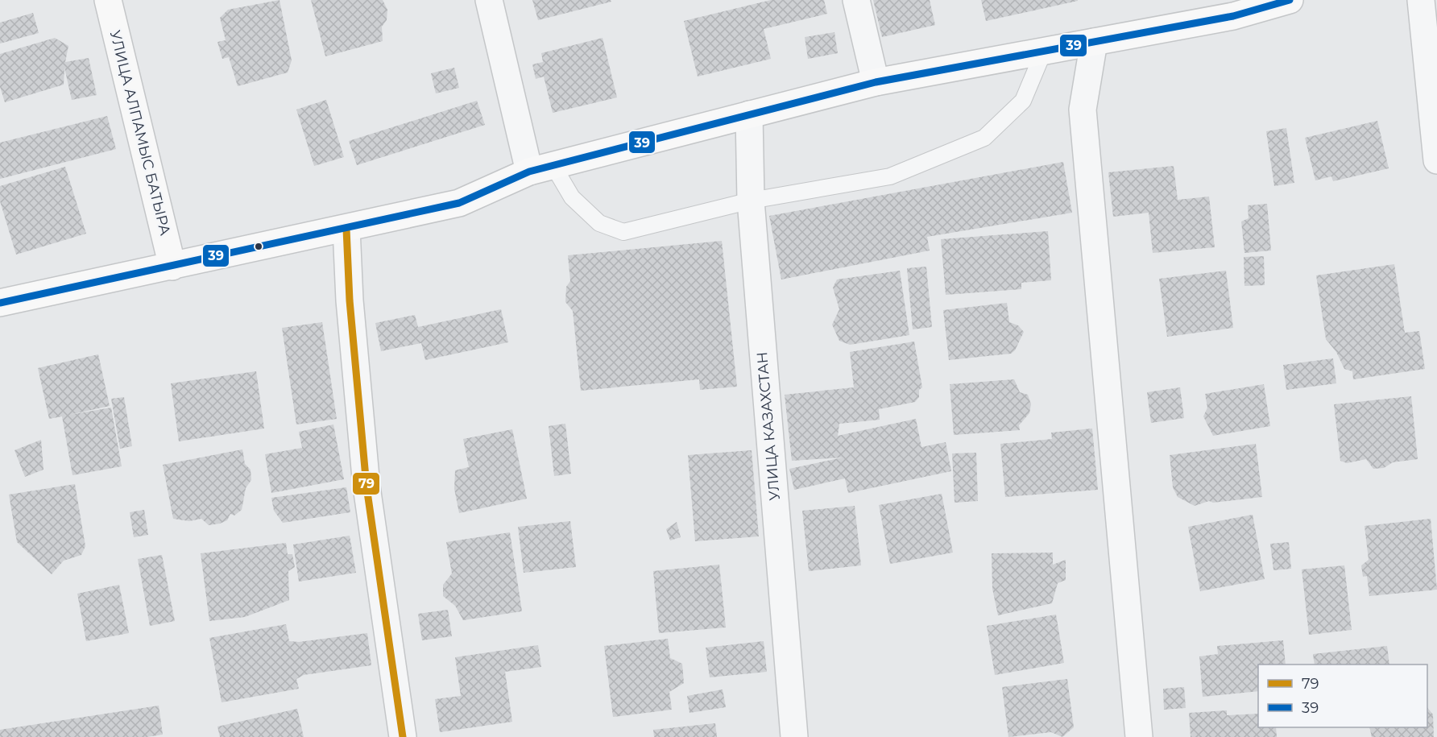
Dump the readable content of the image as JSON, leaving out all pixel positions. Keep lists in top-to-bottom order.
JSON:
{
  "streets": {
    "street": ["УЛИЦА АЛПАМЫС БАТЫРА", "УЛИЦА КАЗАХСТАН"]
  },
  "lines": ["transit line 39", "transit line 79"],
  "legend": ["79", "39"]
}
